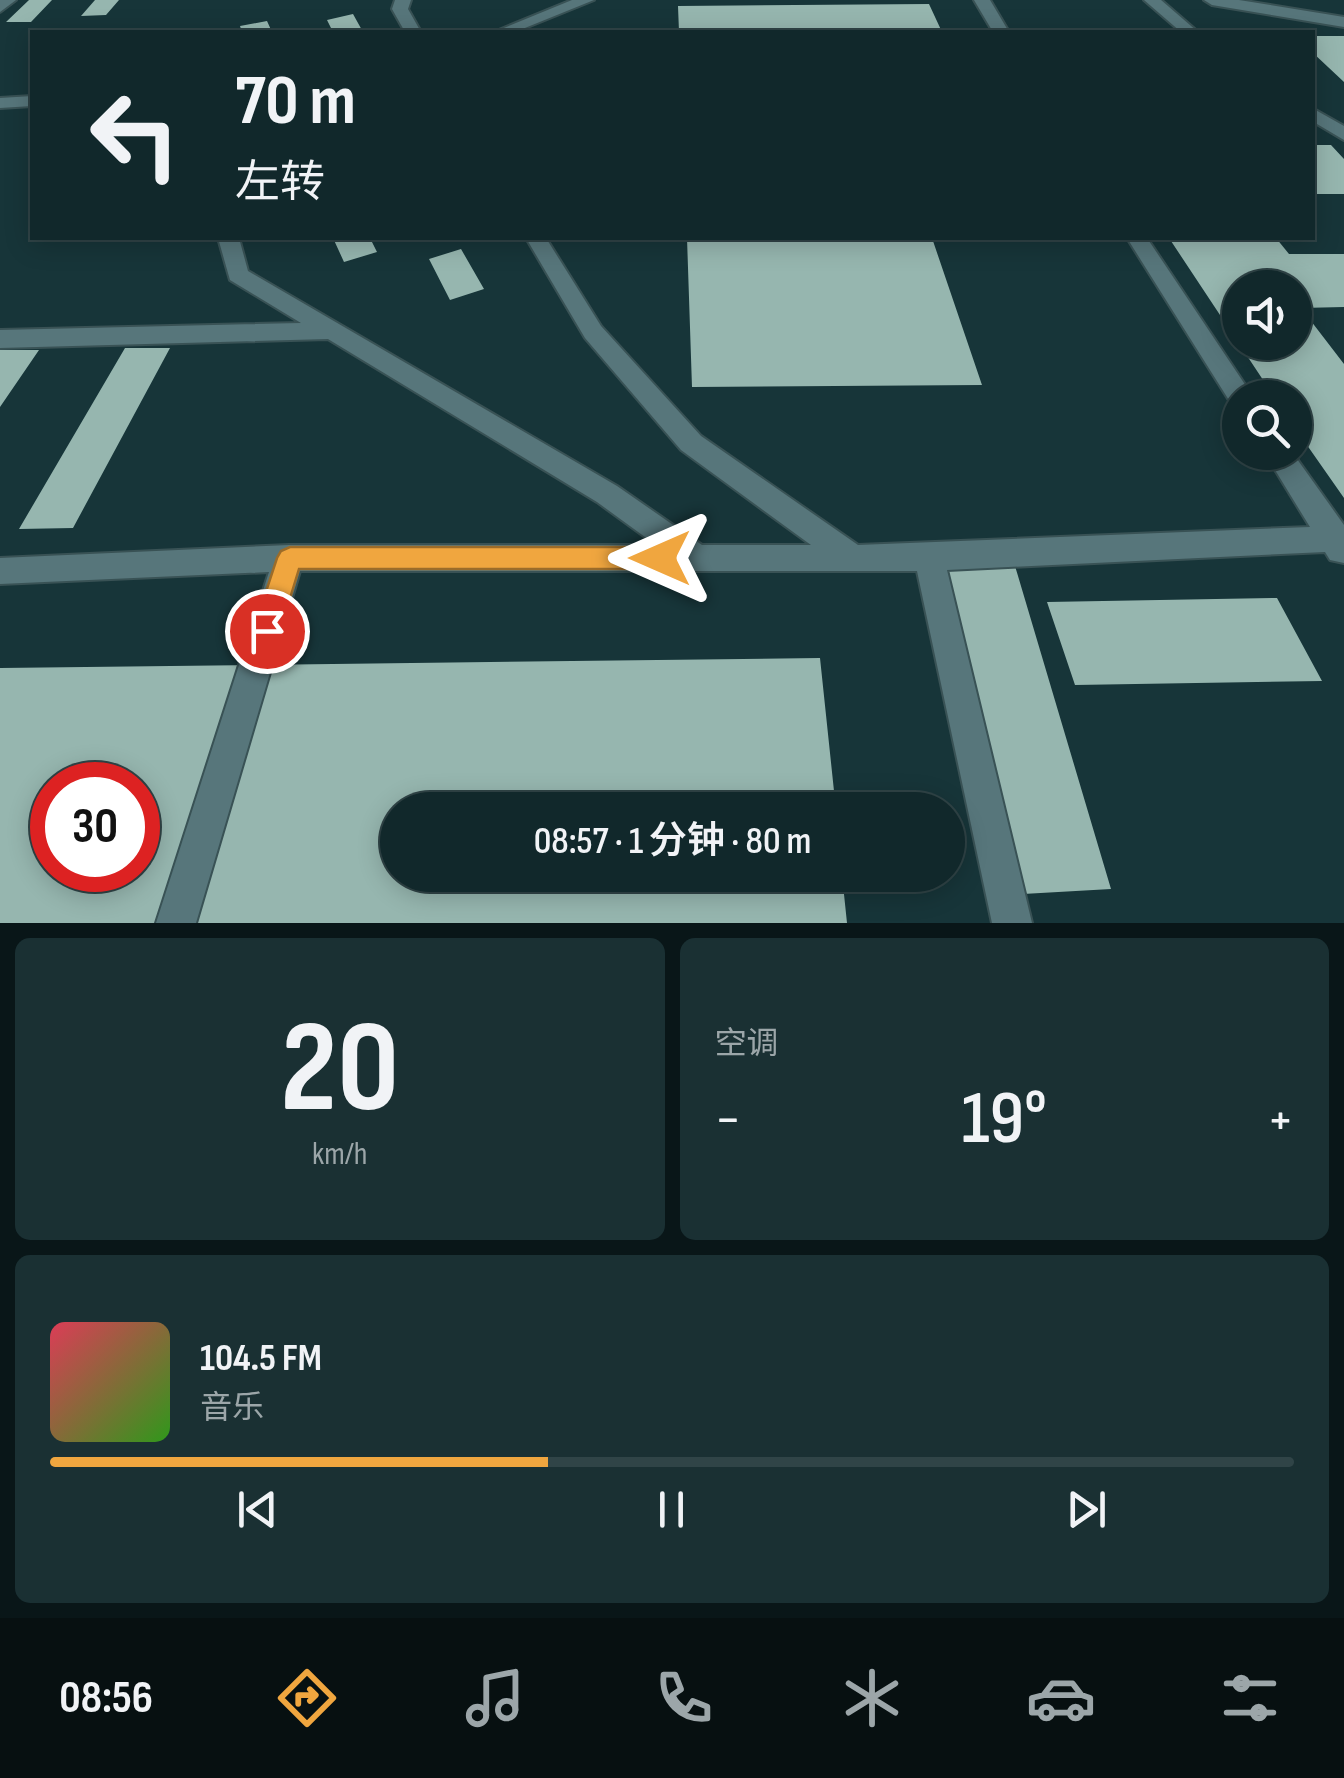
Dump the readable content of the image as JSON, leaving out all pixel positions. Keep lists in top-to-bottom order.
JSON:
{
  "page": {
    "turn": ["70 m", "左转"],
    "limit": "30",
    "trip": "08:57 · 1 分钟 · 80 m",
    "tile": [
      ["20", "km/h"],
      "空调"
    ],
    "heat": ["−", "19°", "+"],
    "song": ["104.5 FM", "音乐"],
    "tabs": "08:56"
  }
}
